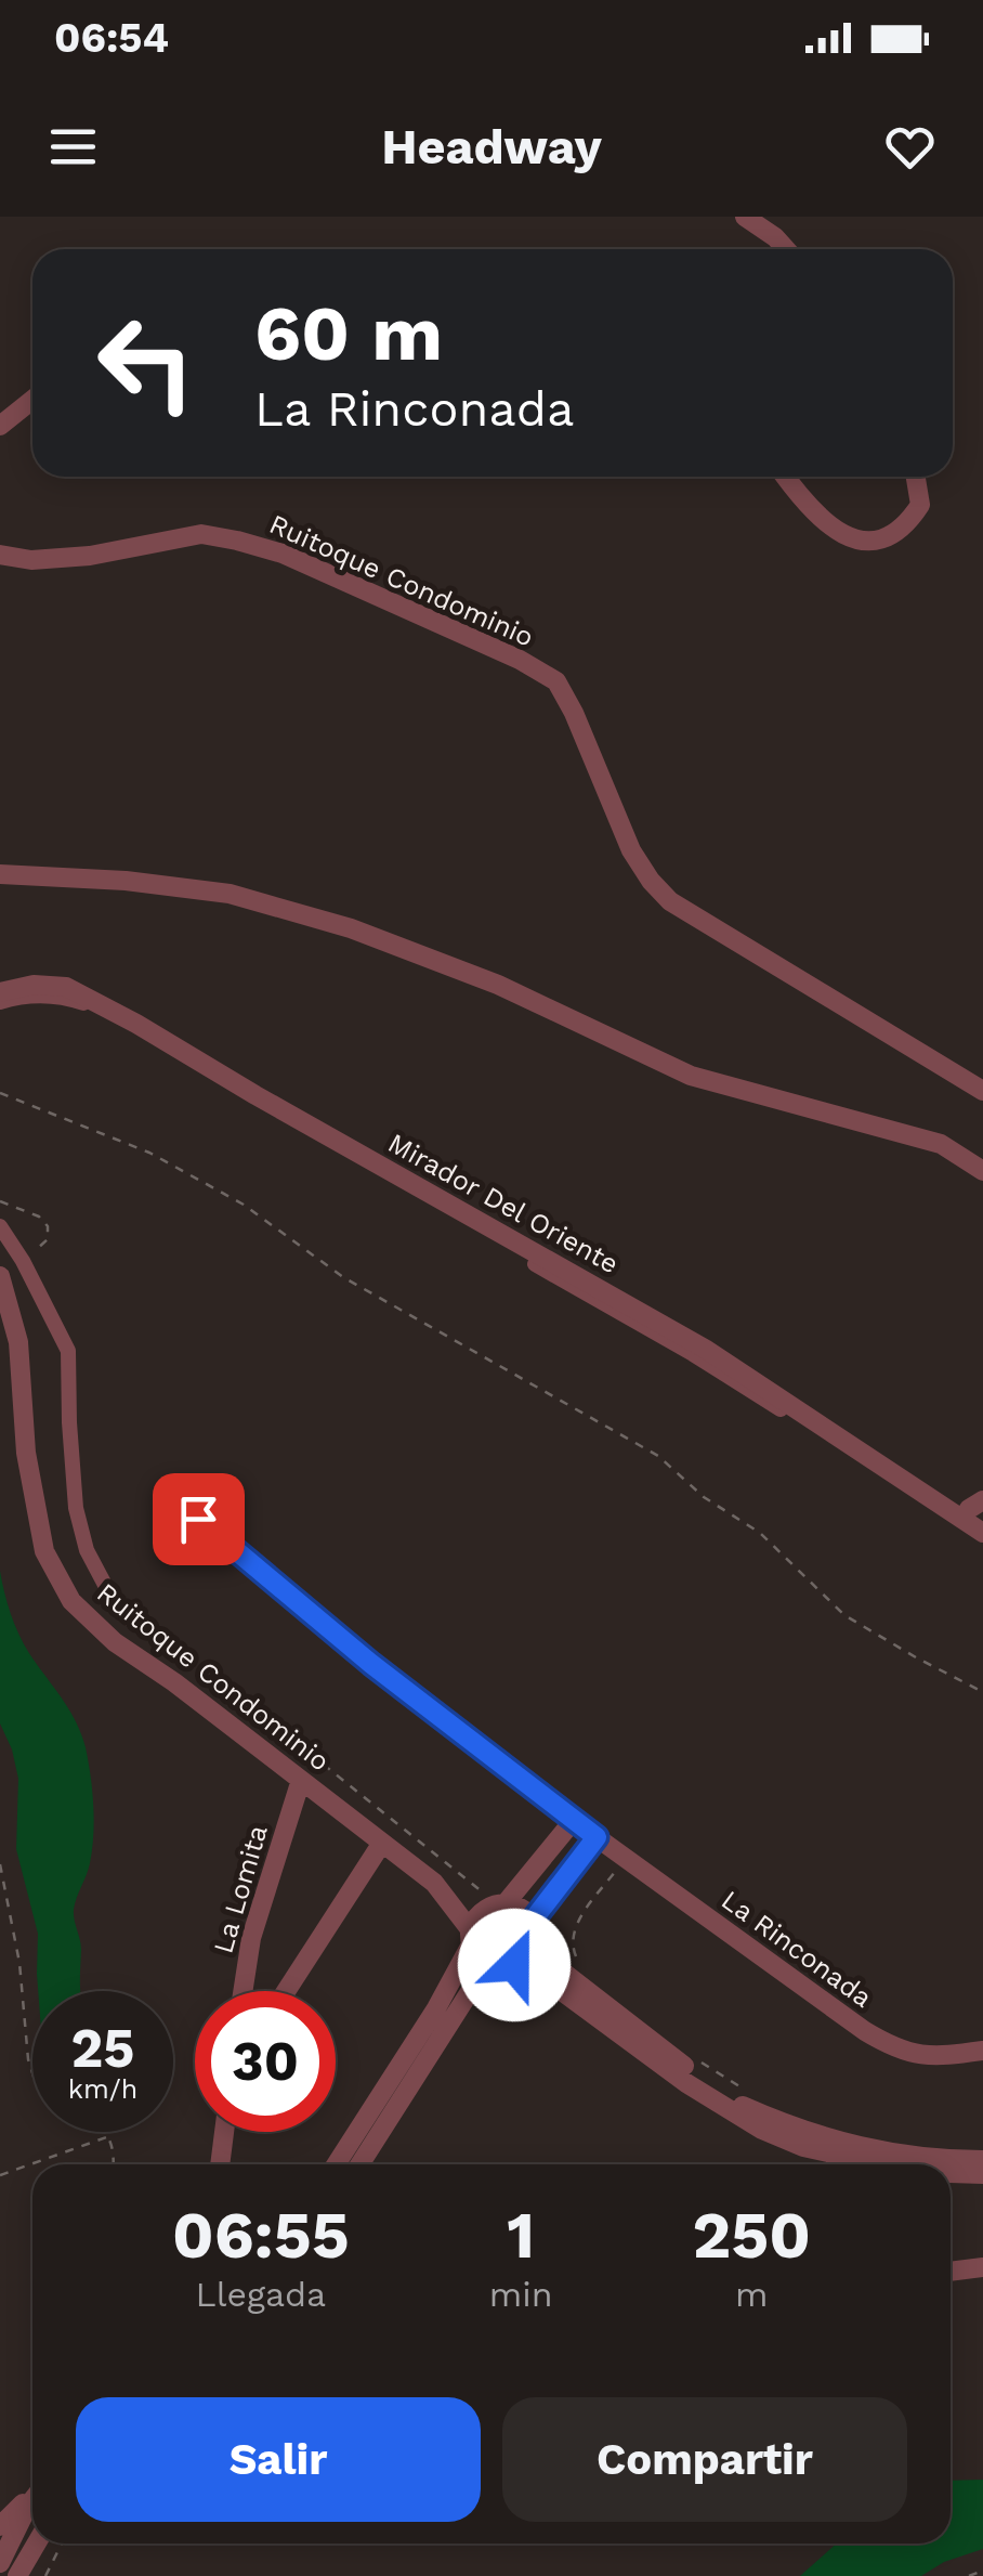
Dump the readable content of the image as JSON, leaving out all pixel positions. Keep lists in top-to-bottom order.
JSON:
{
  "streets": {
    "street": [
      "Ruitoque Condominio",
      "Mirador Del Oriente",
      "La Lomita",
      "La Rinconada"
    ]
  },
  "crossings": [
    ["Ruitoque Condominio", "La Lomita"]
  ],
  "page": {
    "status": "06:54",
    "header": "Headway",
    "turn": ["60 m", "La Rinconada"],
    "speed": "25 km/h",
    "limit": "30",
    "eta": [
      "06:55",
      "Llegada",
      "1",
      "min",
      "250",
      "m"
    ],
    "buttons": ["Salir", "Compartir"]
  }
}
